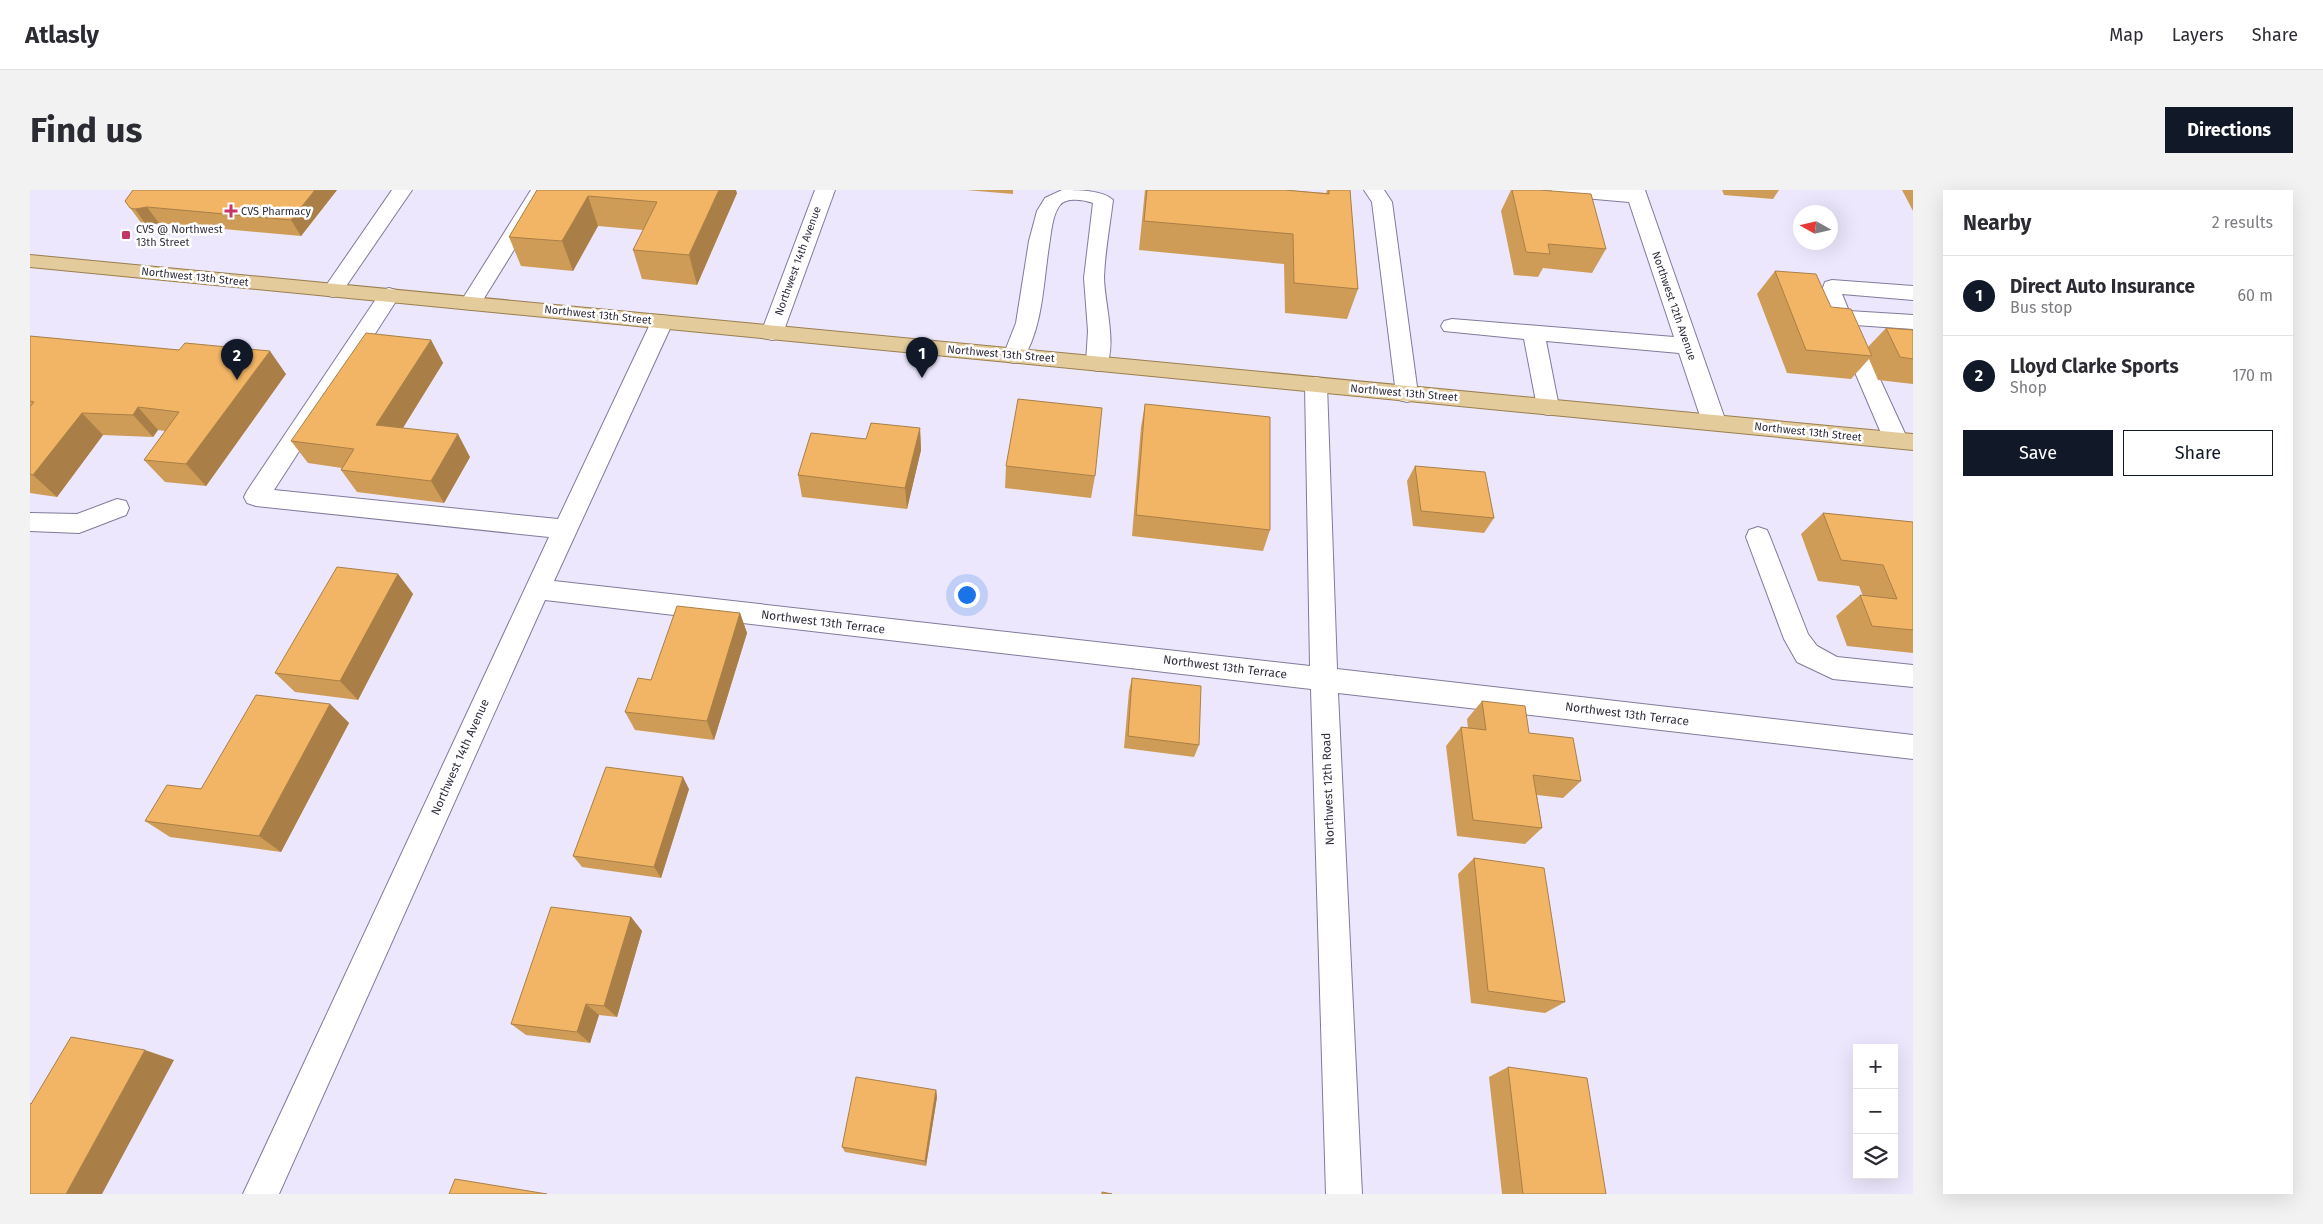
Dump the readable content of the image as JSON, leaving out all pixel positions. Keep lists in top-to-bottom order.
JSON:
{
  "streets": {
    "main road": ["Northwest 13th Street"],
    "street": [
      "Northwest 14th Avenue",
      "Northwest 12th Avenue",
      "Northwest 13th Terrace",
      "Northwest 12th Road"
    ]
  },
  "crossings": [
    ["Northwest 14th Avenue", "Northwest 13th Street"],
    ["Northwest 14th Avenue", "Northwest 13th Terrace"],
    ["Northwest 13th Street", "Northwest 12th Avenue"],
    ["Northwest 13th Street", "Northwest 12th Road"],
    ["Northwest 13th Terrace", "Northwest 12th Road"]
  ],
  "places": {
    "health": ["CVS Pharmacy"],
    "transit": ["CVS @ Northwest 13th Street"]
  },
  "north": "left",
  "page": {
    "header": "Atlasly",
    "nav": ["Map", "Layers", "Share"],
    "buttons": [
      "Directions",
      ["Save", "Share"]
    ],
    "title": "Find us",
    "heading": ["Nearby", "2 results"],
    "list": [
      {
        "mark": "1",
        "name": "Direct Auto Insurance",
        "note": "Bus stop",
        "value": "60 m"
      },
      {
        "mark": "2",
        "name": "Lloyd Clarke Sports",
        "note": "Shop",
        "value": "170 m"
      }
    ],
    "pins": ["1", "2"],
    "map_buttons": ["+", "−"]
  }
}
